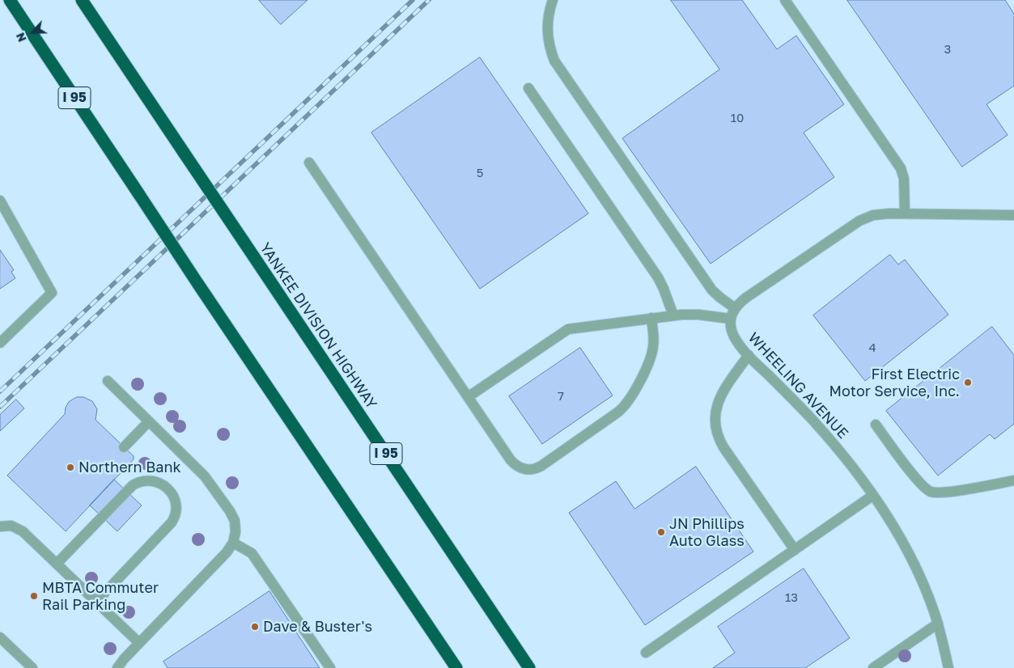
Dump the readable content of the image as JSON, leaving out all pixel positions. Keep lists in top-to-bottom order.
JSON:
{
  "streets": {
    "highway": ["I 95", "YANKEE DIVISION HIGHWAY"],
    "street": ["WHEELING AVENUE"]
  },
  "places": [
    "First Electric Motor Service, Inc.",
    "Northern Bank",
    "JN Phillips Auto Glass",
    "MBTA Commuter Rail Parking",
    "Dave & Buster's"
  ],
  "house_numbers": [
    "3",
    "10",
    "5",
    "4",
    "7",
    "13"
  ],
  "north": "bottom left"
}
